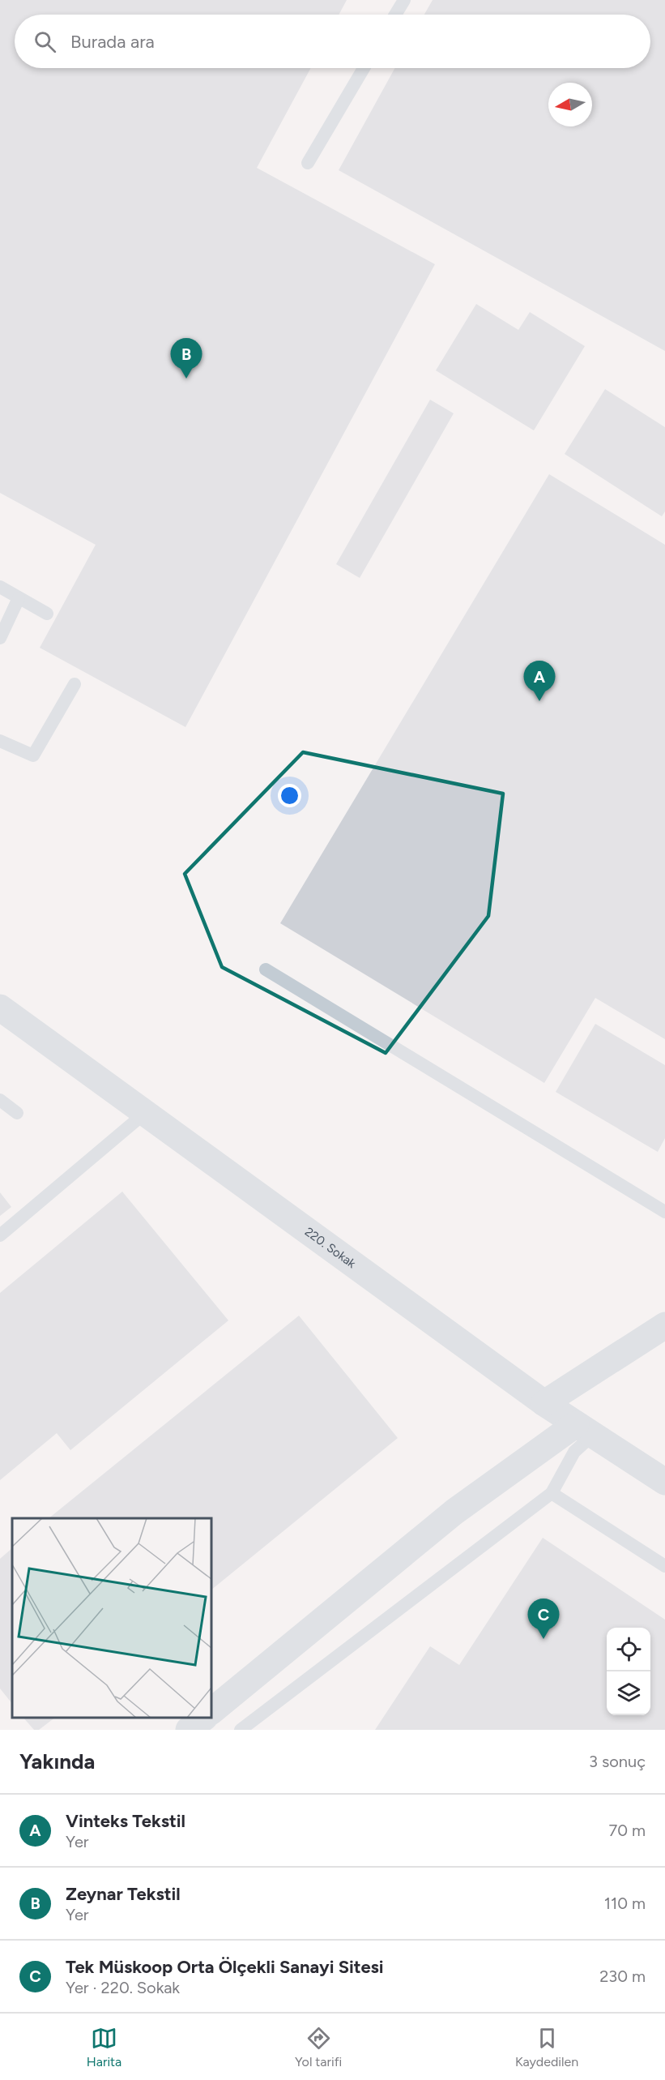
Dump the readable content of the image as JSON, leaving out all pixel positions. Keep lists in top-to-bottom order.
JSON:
{
  "streets": {
    "street": ["220. Sokak"]
  },
  "north": "left",
  "page": {
    "search": "Burada ara",
    "pins": ["B", "A", "C"],
    "heading": ["Yakında", "3 sonuç"],
    "list": [
      {
        "mark": "A",
        "name": "Vinteks Tekstil",
        "note": "Yer",
        "value": "70 m"
      },
      {
        "mark": "B",
        "name": "Zeynar Tekstil",
        "note": "Yer",
        "value": "110 m"
      },
      {
        "mark": "C",
        "name": "Tek Müskoop Orta Ölçekli Sanayi Sitesi",
        "note": "Yer · 220. Sokak",
        "value": "230 m"
      }
    ],
    "nav": ["Harita", "Yol tarifi", "Kaydedilen"]
  }
}
